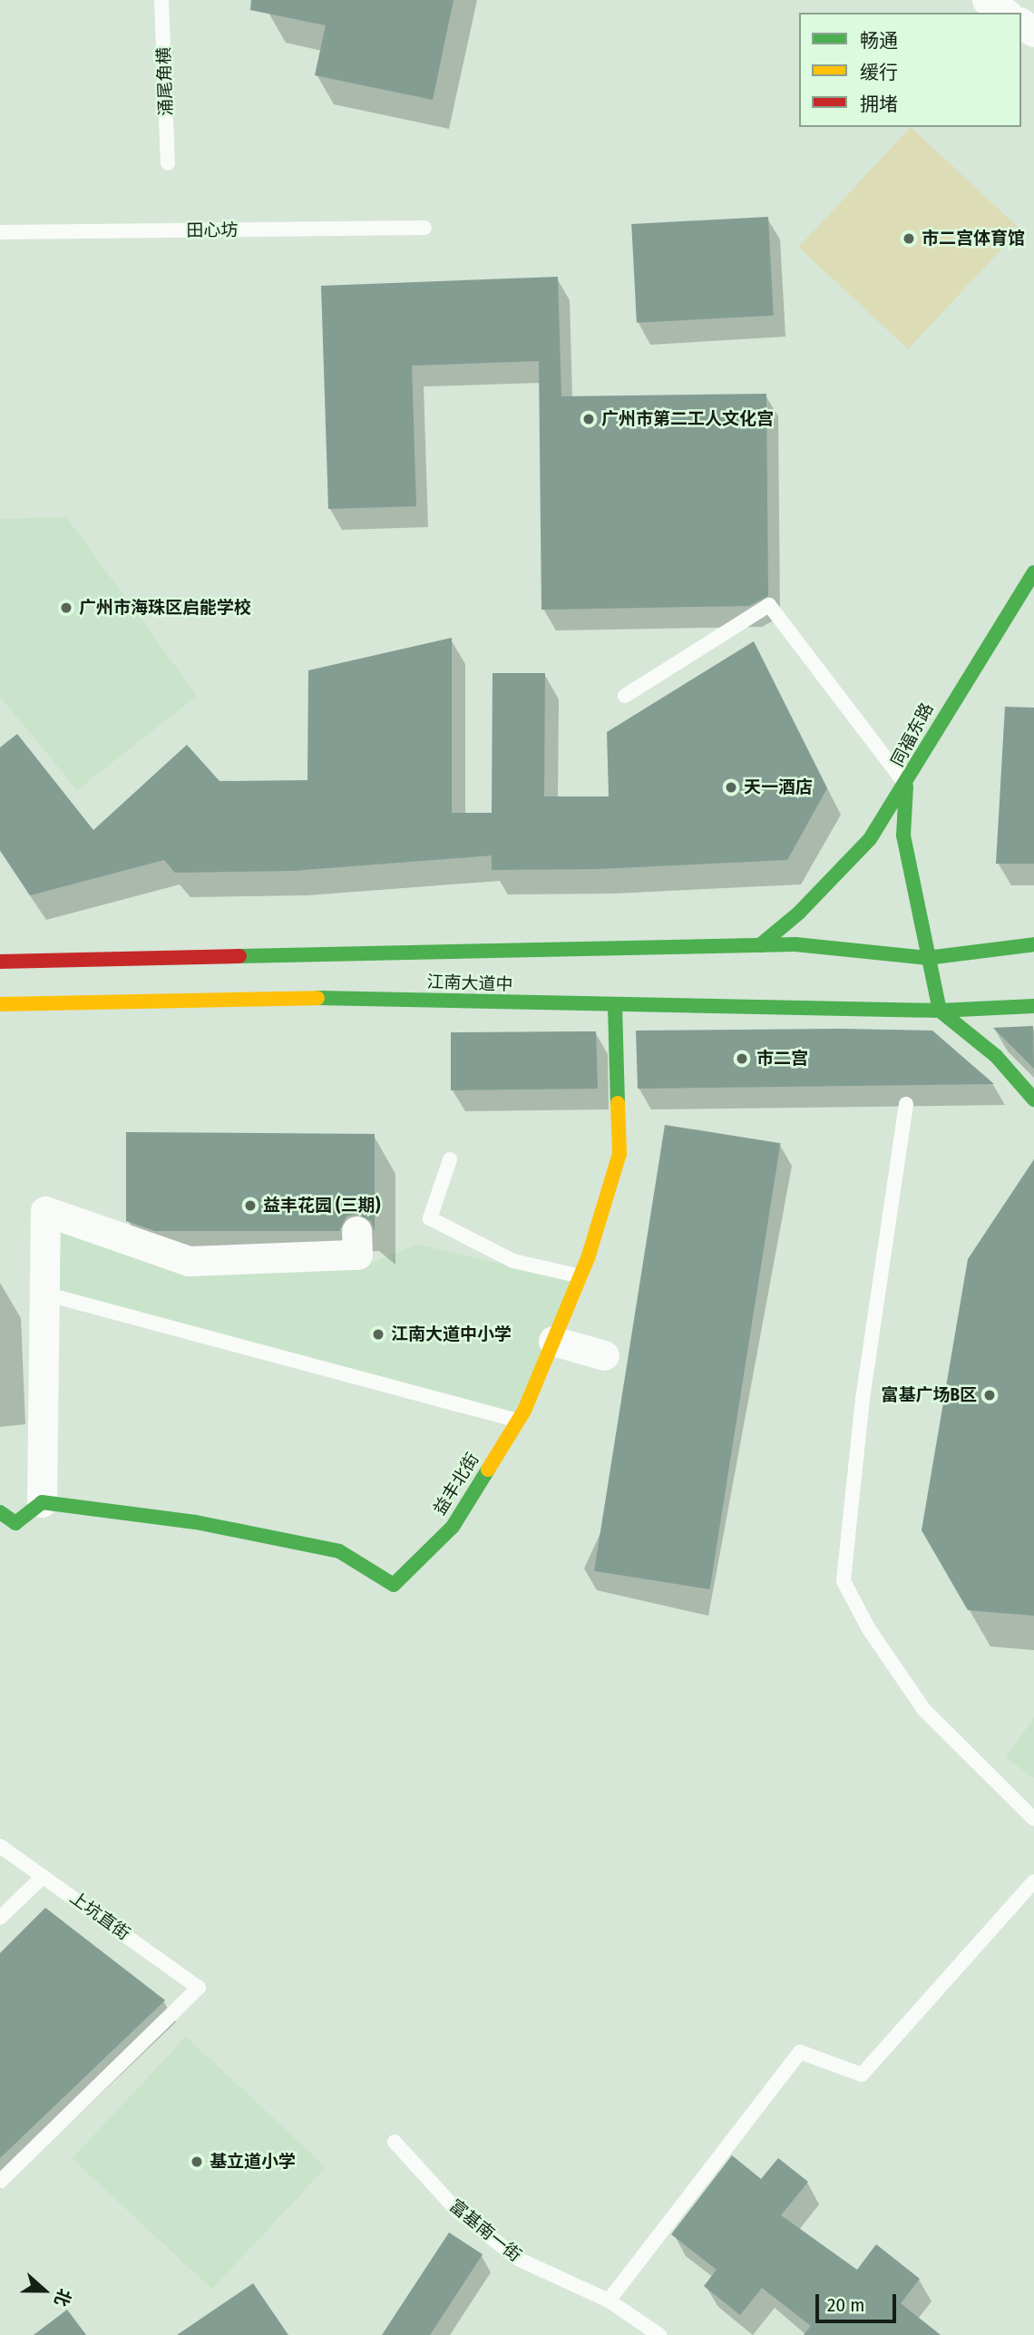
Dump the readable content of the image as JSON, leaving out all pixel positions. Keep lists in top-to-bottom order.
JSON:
{
  "streets": {
    "main road": ["同福东路", "江南大道中", "益丰北街"],
    "lane": [
      "涌尾角横",
      "田心坊",
      "上坑直街",
      "富基南一街"
    ]
  },
  "crossings": [
    ["同福东路", "江南大道中"],
    ["江南大道中", "益丰北街"]
  ],
  "places": [
    "市二宫体育馆",
    "广州市第二工人文化宫",
    "广州市海珠区启能学校",
    "天一酒店",
    "市二宫",
    "益丰花园 (三期)",
    "江南大道中小学",
    "富基广场B区",
    "基立道小学"
  ],
  "legend": ["畅通", "缓行", "拥堵"],
  "scale_bar": "20 m",
  "north": "right"
}
